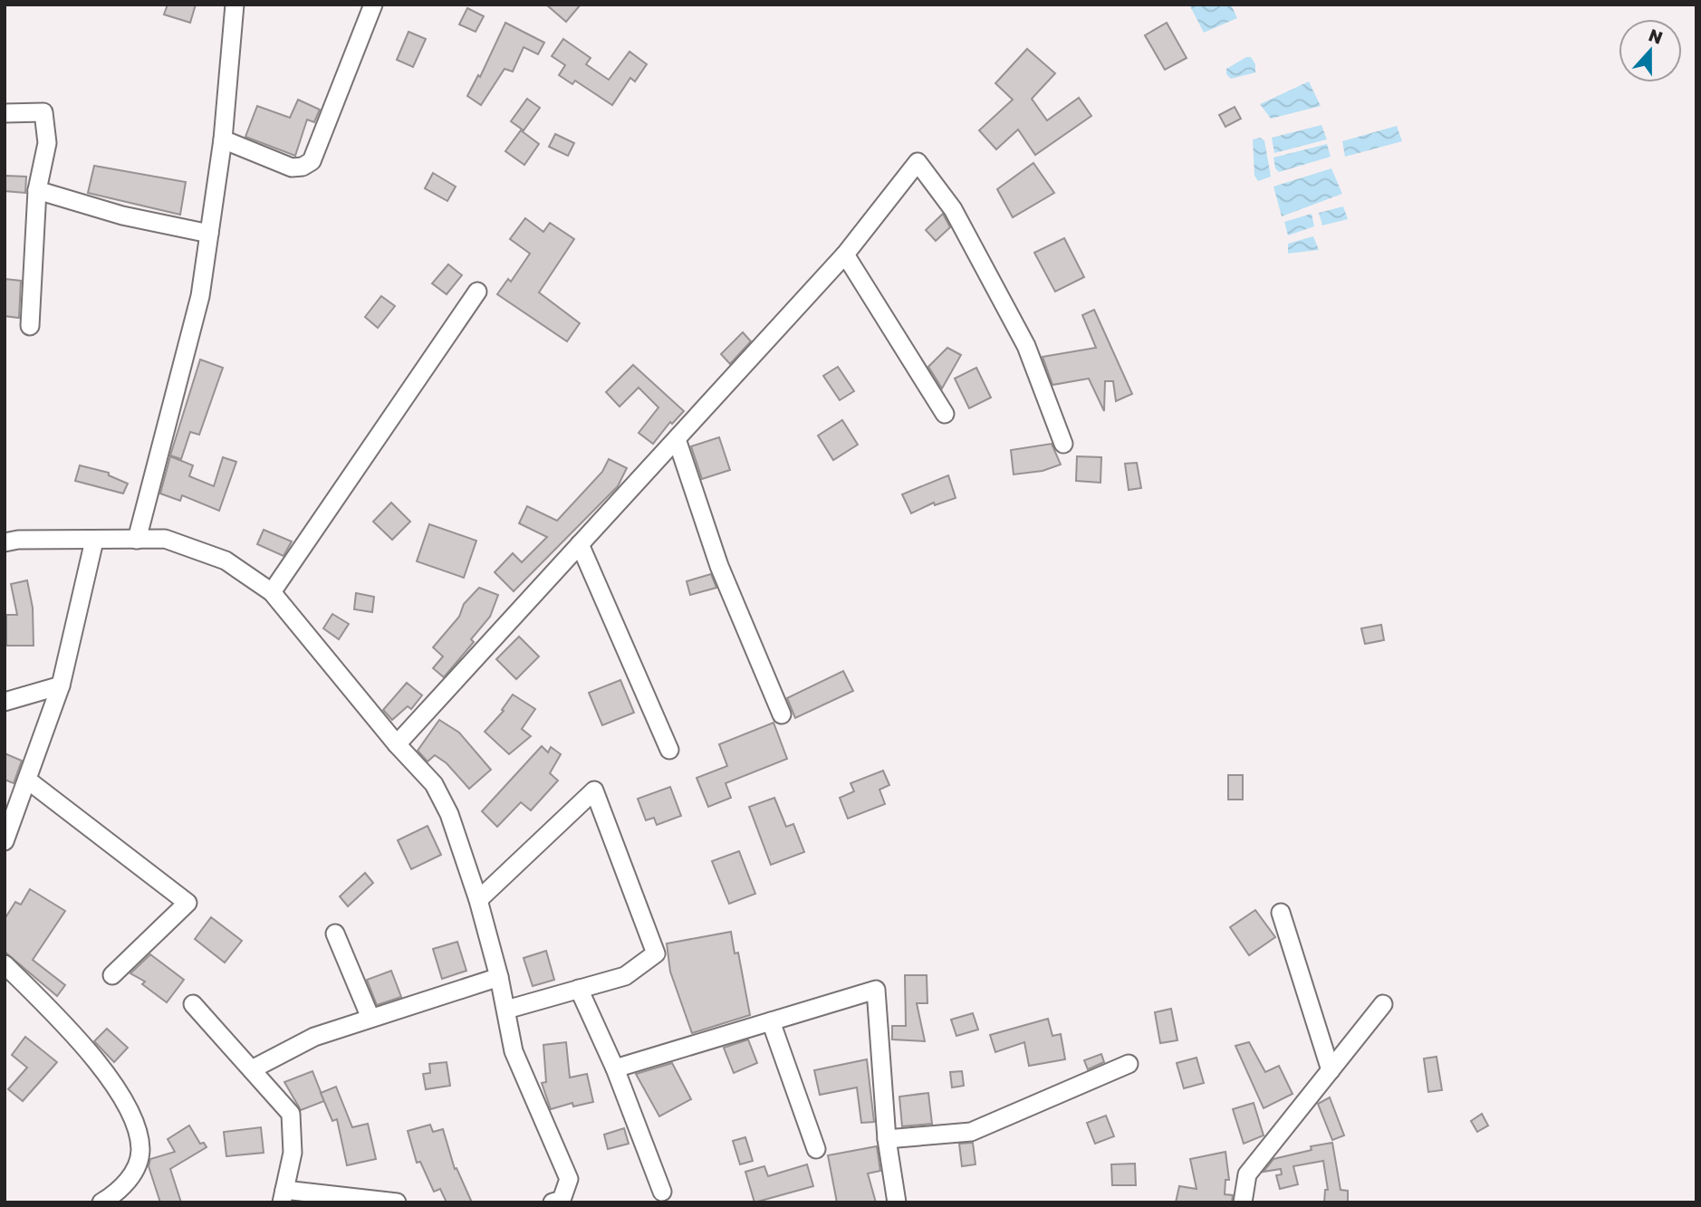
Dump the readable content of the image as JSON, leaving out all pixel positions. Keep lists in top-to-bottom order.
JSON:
{
  "north": "top"
}
